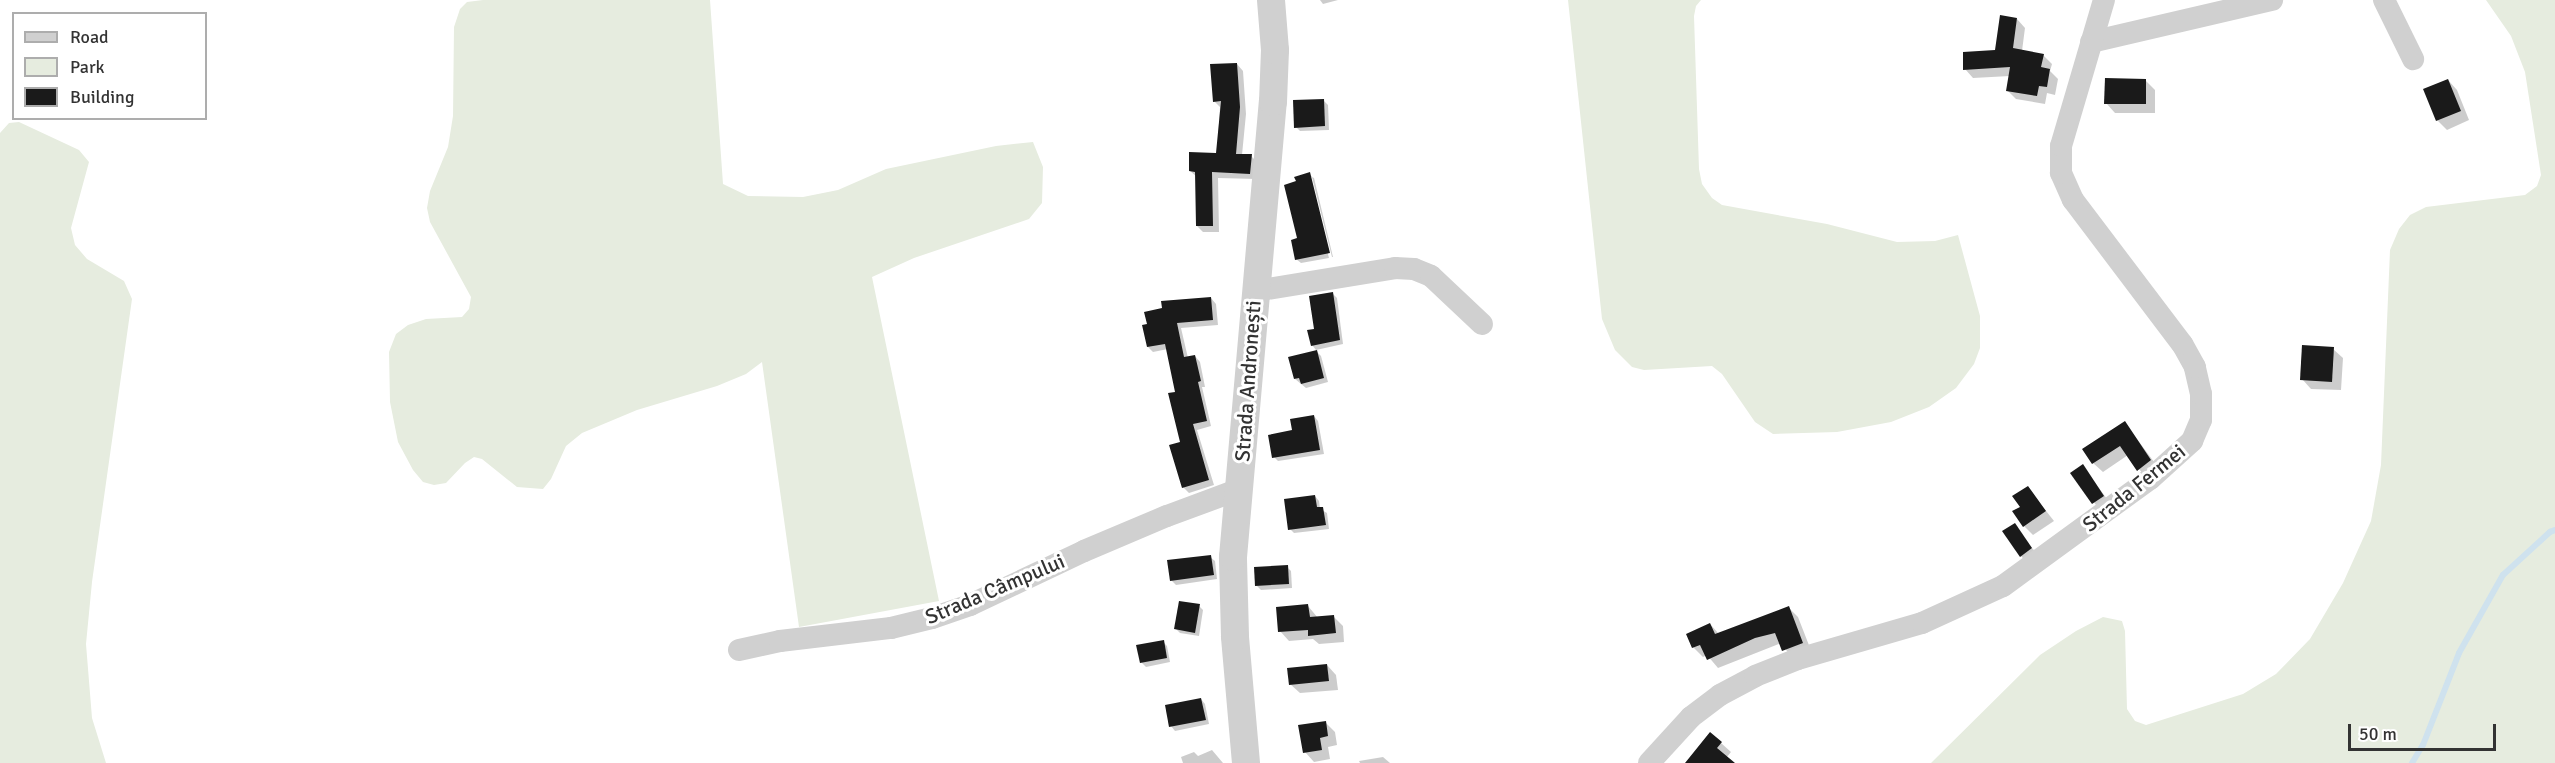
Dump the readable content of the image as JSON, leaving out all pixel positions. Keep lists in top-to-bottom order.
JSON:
{
  "streets": {
    "street": ["Strada Andronești", "Strada Fermei", "Strada Câmpului"]
  },
  "crossings": [
    ["Strada Andronești", "Strada Câmpului"]
  ],
  "legend": ["Road", "Park", "Building"],
  "scale_bar": "50 m"
}
